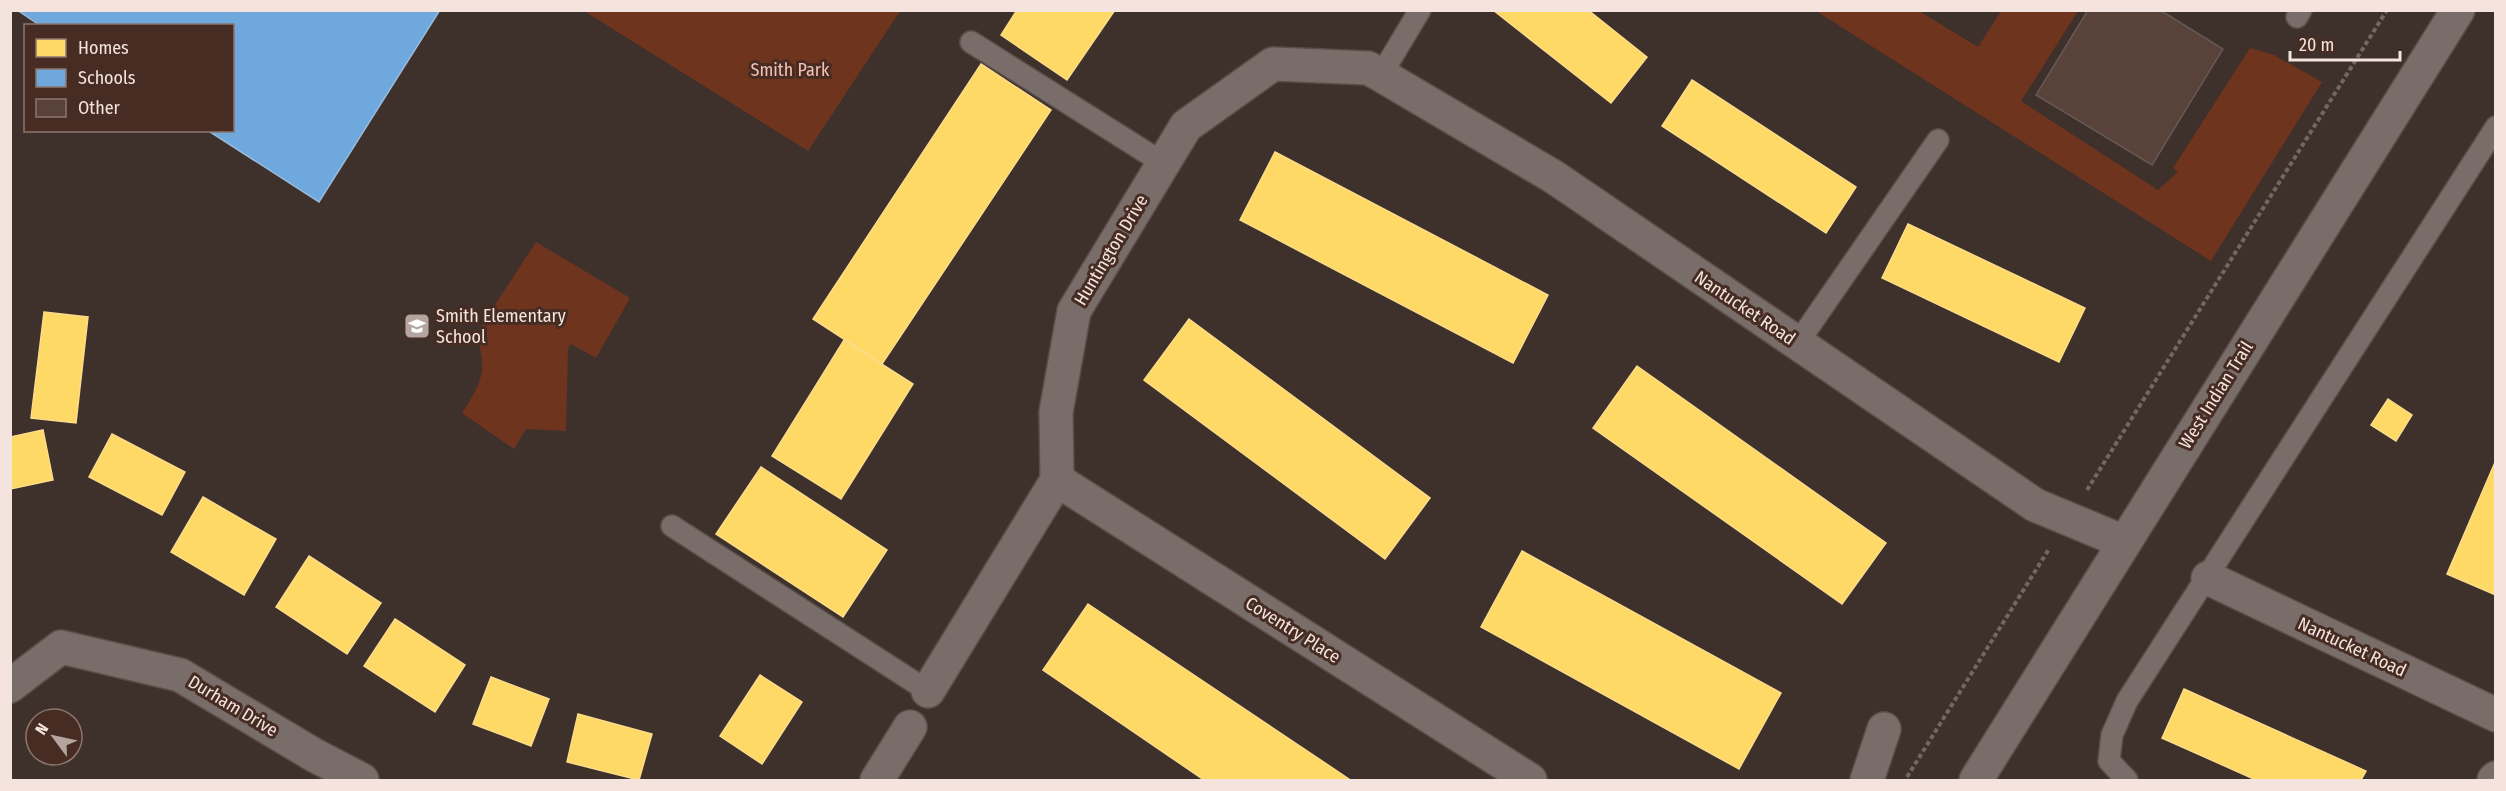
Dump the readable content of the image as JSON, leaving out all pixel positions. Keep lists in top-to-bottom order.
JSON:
{
  "streets": {
    "street": [
      "Huntington Drive",
      "Nantucket Road",
      "West Indian Trail",
      "Coventry Place",
      "Durham Drive"
    ]
  },
  "crossings": [
    ["Huntington Drive", "Nantucket Road"],
    ["Huntington Drive", "Coventry Place"],
    ["Nantucket Road", "West Indian Trail"]
  ],
  "parks": ["Smith Park"],
  "places": {
    "school or university": ["Smith Elementary School"]
  },
  "legend": ["Homes", "Schools", "Other"],
  "scale_bar": "20 m",
  "north": "top left"
}
